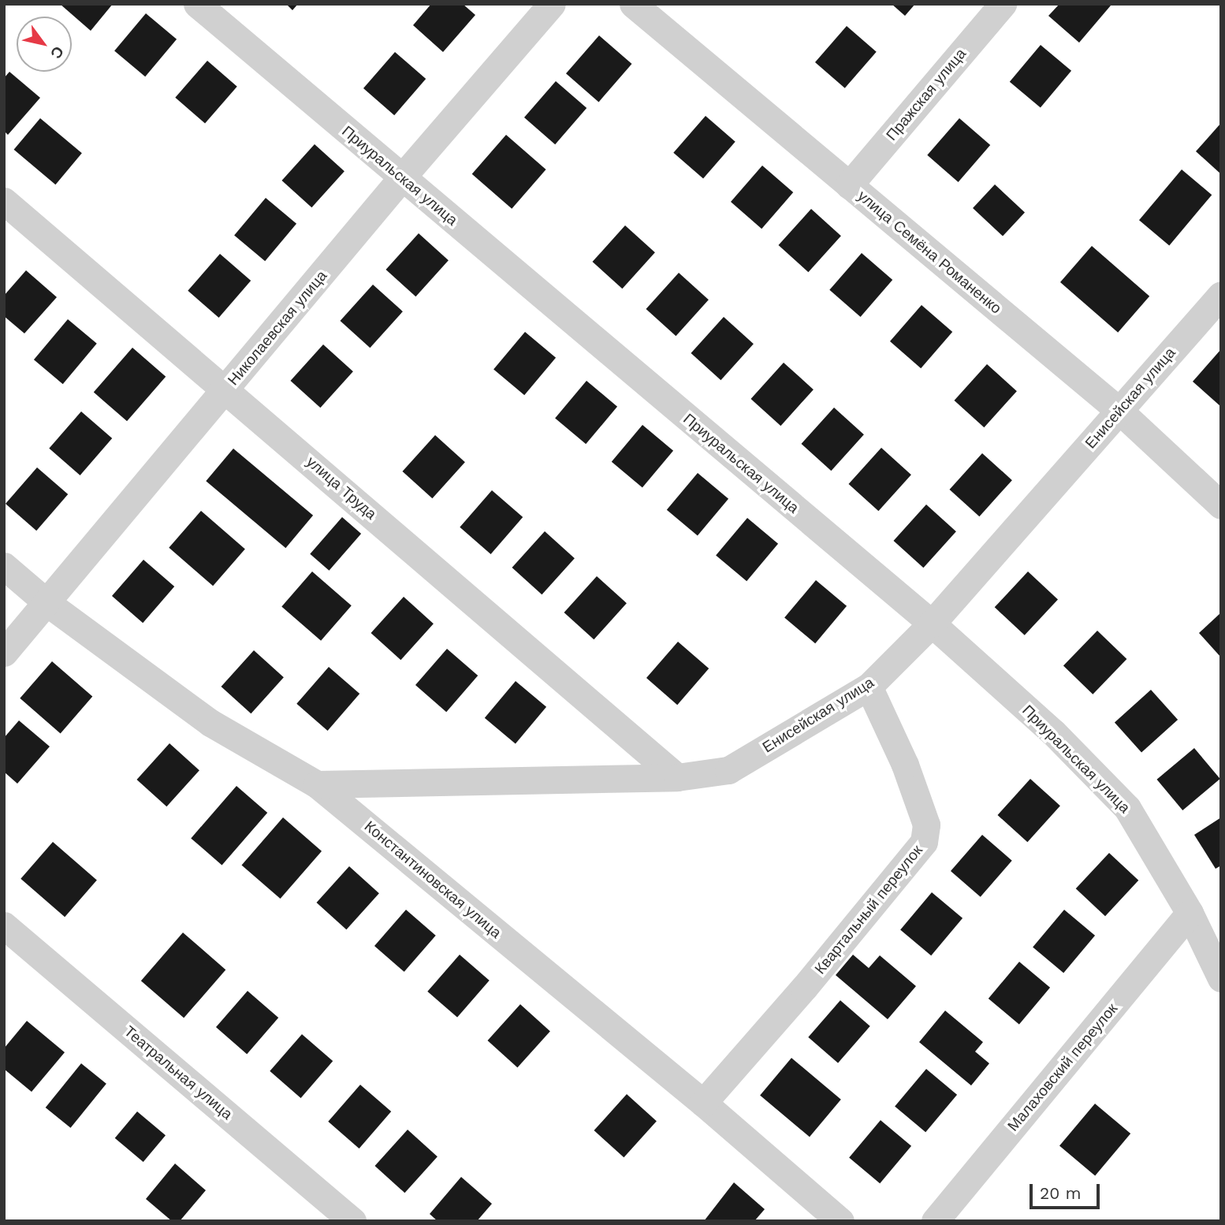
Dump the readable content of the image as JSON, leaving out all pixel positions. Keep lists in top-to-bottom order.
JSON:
{
  "streets": {
    "street": [
      "Пражская улица",
      "Приуральская улица",
      "улица Семёна Романенко",
      "Николаевская улица",
      "Енисейская улица",
      "улица Труда",
      "Константиновская улица",
      "Квартальный переулок",
      "Малаховский переулок",
      "Театральная улица"
    ]
  },
  "crossings": [
    ["Пражская улица", "улица Семёна Романенко"],
    ["Приуральская улица", "Николаевская улица"],
    ["Приуральская улица", "Енисейская улица"],
    ["Приуральская улица", "Малаховский переулок"],
    ["улица Семёна Романенко", "Енисейская улица"],
    ["Николаевская улица", "улица Труда"],
    ["Николаевская улица", "Константиновская улица"],
    ["Енисейская улица", "улица Труда"],
    ["Енисейская улица", "Константиновская улица"],
    ["Енисейская улица", "Квартальный переулок"],
    ["Константиновская улица", "Квартальный переулок"]
  ],
  "scale_bar": "20 m",
  "north": "bottom right"
}
